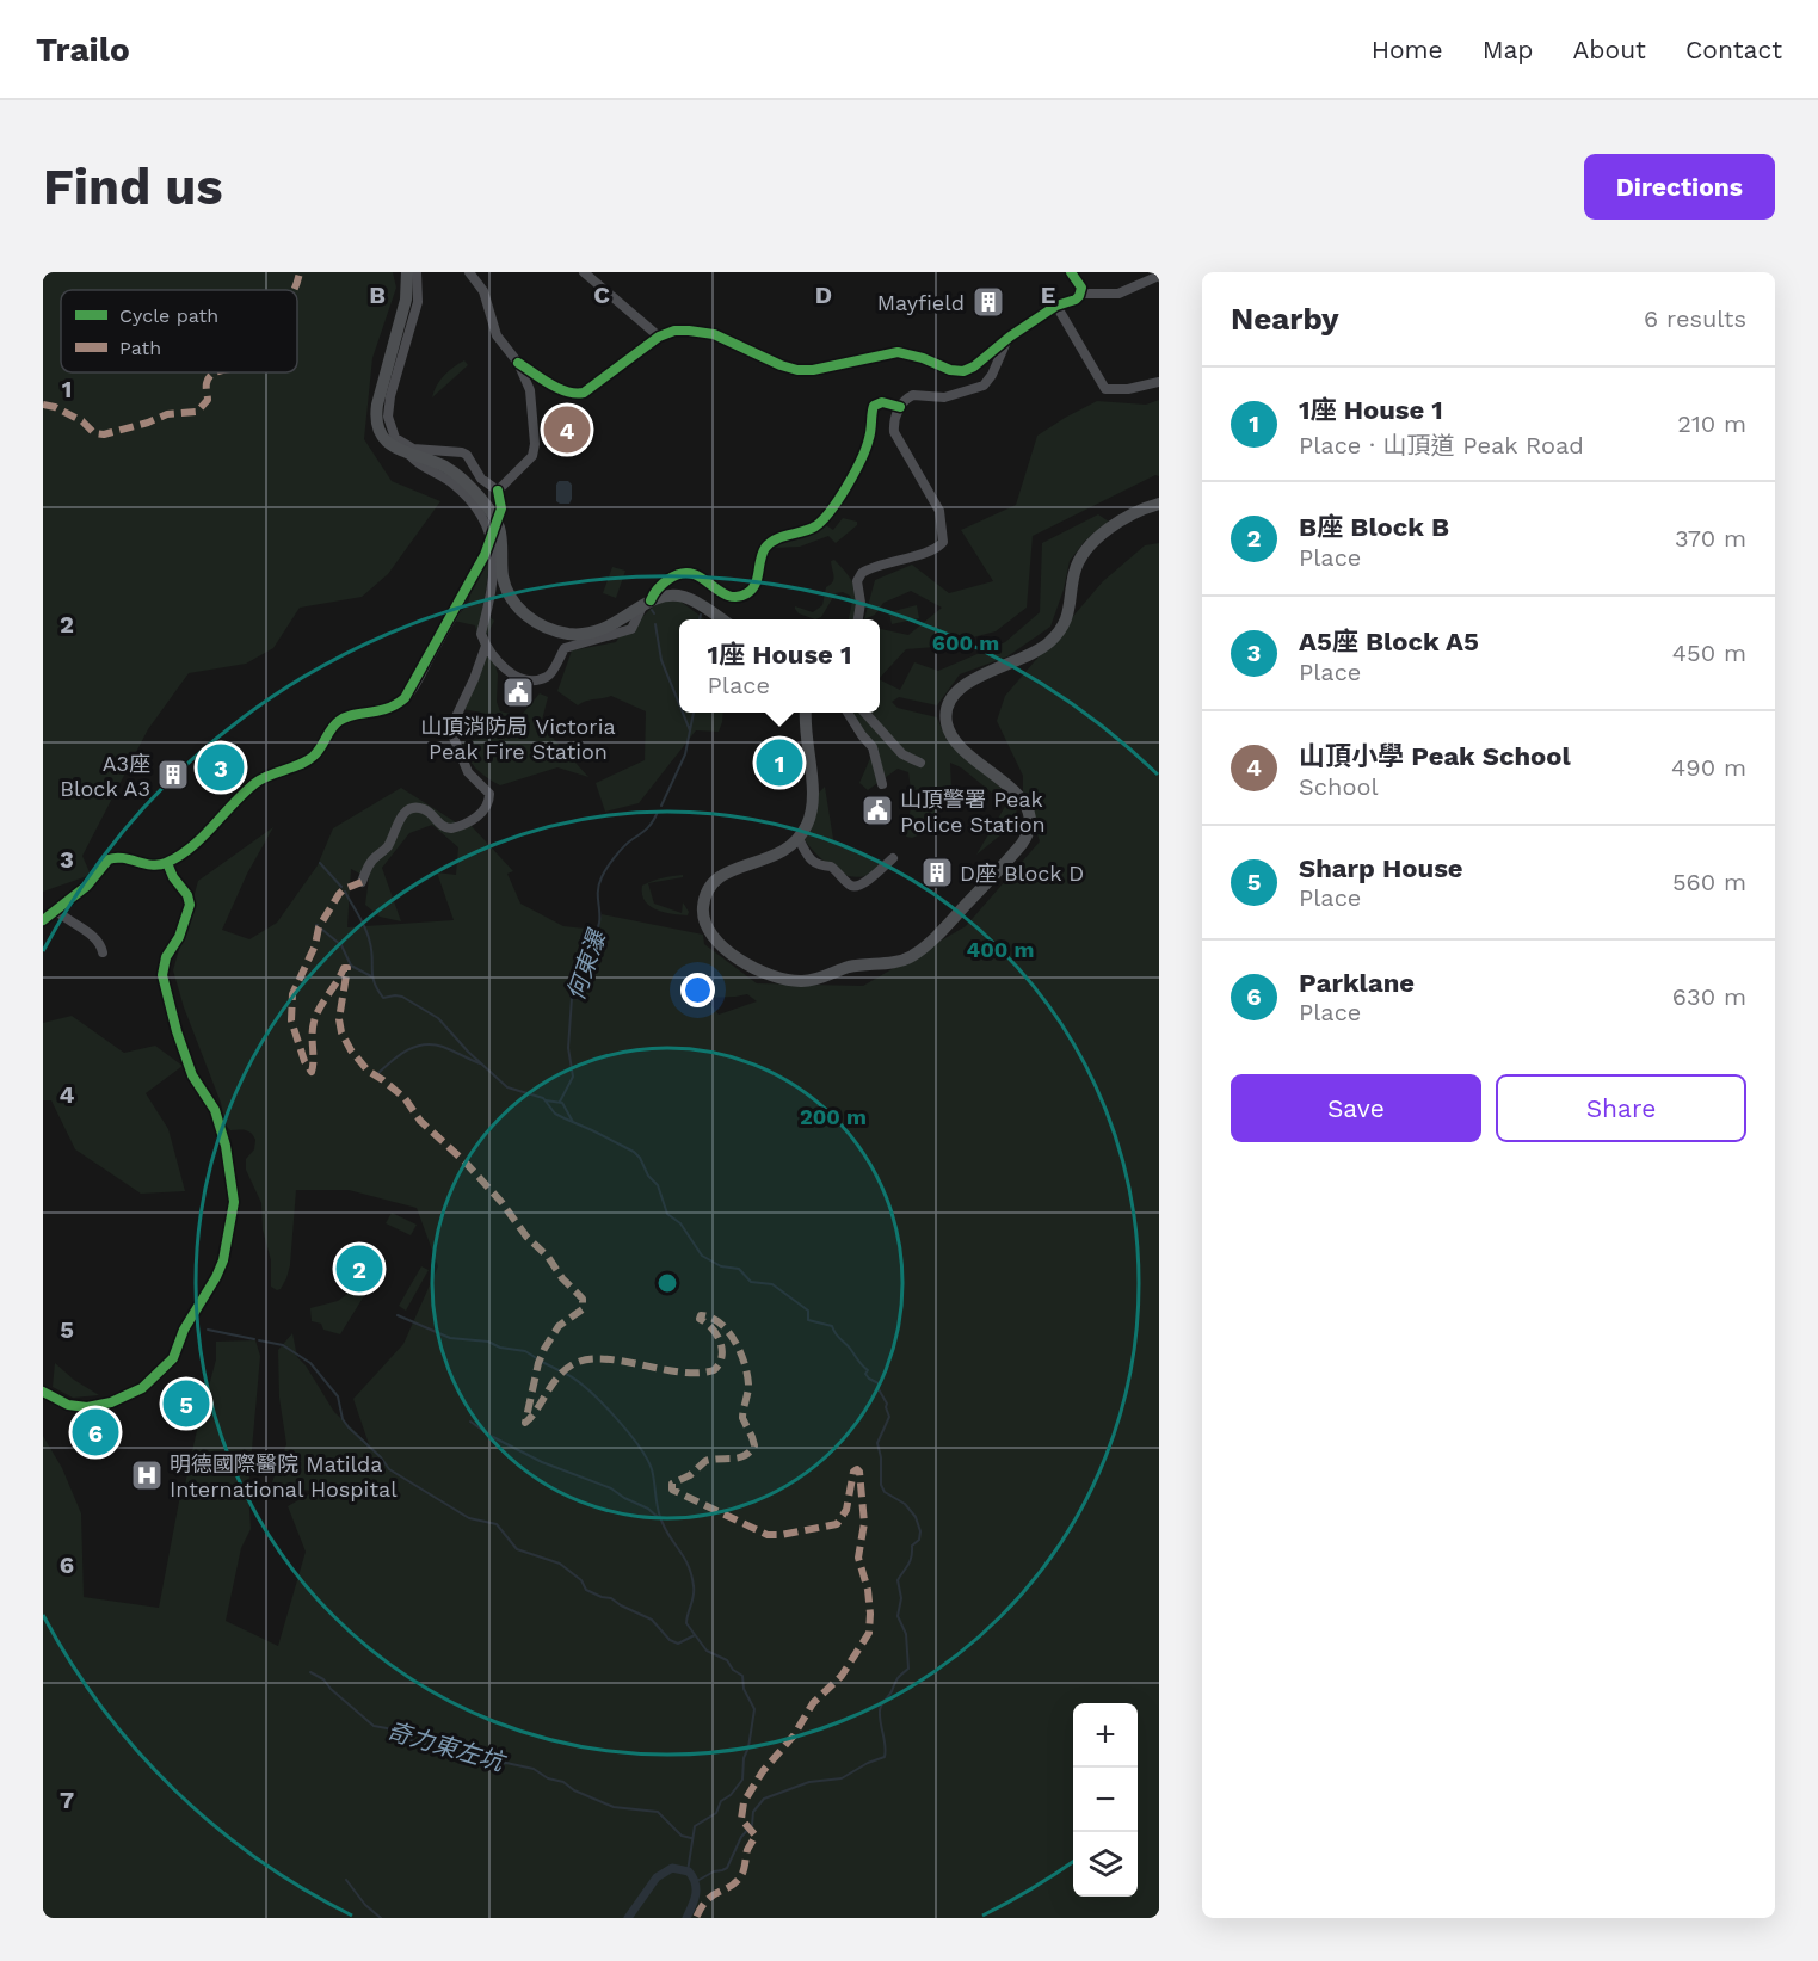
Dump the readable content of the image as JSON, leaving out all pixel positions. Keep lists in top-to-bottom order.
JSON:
{
  "water": ["何東瀑", "奇力東左坑"],
  "places": {
    "building": ["Mayfield", "A3座 Block A3", "D座 Block D"],
    "public building": ["山頂消防局 Victoria Peak Fire Station", "山頂警署 Peak Police Station"],
    "hospital": ["明德國際醫院 Matilda International Hospital"]
  },
  "legend": ["Cycle path", "Path"],
  "page": {
    "header": "Trailo",
    "nav": [
      "Home",
      "Map",
      "About",
      "Contact"
    ],
    "buttons": [
      "Directions",
      ["Save", "Share"]
    ],
    "title": "Find us",
    "heading": ["Nearby", "6 results"],
    "list": [
      {
        "mark": "1",
        "name": "1座 House 1",
        "note": "Place · 山頂道 Peak Road",
        "value": "210 m"
      },
      {
        "mark": "2",
        "name": "B座 Block B",
        "note": "Place",
        "value": "370 m"
      },
      {
        "mark": "3",
        "name": "A5座 Block A5",
        "note": "Place",
        "value": "450 m"
      },
      {
        "mark": "4",
        "name": "山頂小學 Peak School",
        "note": "School",
        "value": "490 m"
      },
      {
        "mark": "5",
        "name": "Sharp House",
        "note": "Place",
        "value": "560 m"
      },
      {
        "mark": "6",
        "name": "Parklane",
        "note": "Place",
        "value": "630 m"
      }
    ],
    "pins": [
      "4",
      "1",
      "3",
      "2",
      "5",
      "6"
    ],
    "popup": ["1座 House 1", "Place"],
    "map_buttons": ["+", "−"]
  },
  "grid": {
    "columns": [
      "B",
      "C",
      "D",
      "E"
    ],
    "rows": [
      "1",
      "2",
      "3",
      "4",
      "5",
      "6",
      "7"
    ]
  },
  "rings": ["600 m", "400 m", "200 m"]
}
